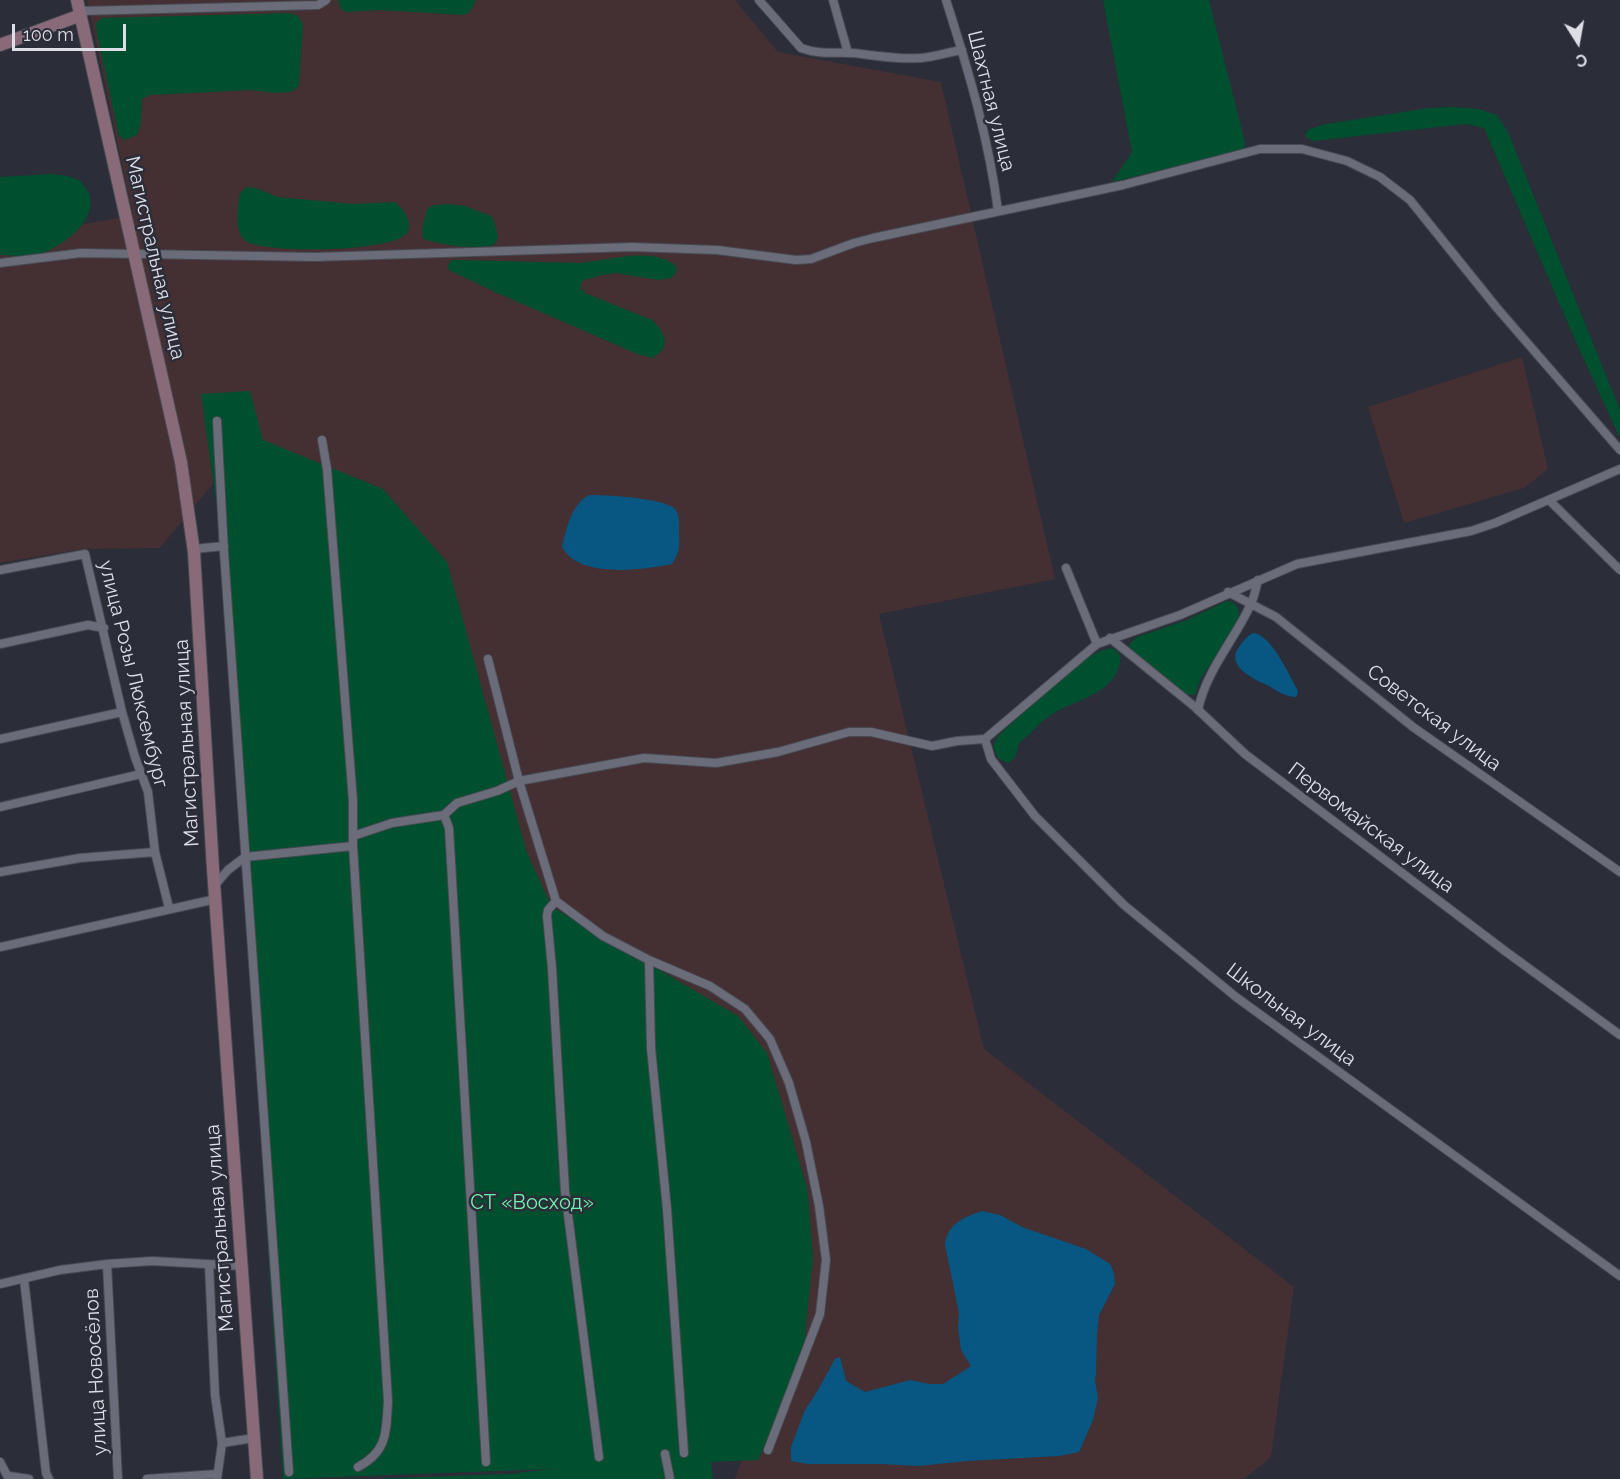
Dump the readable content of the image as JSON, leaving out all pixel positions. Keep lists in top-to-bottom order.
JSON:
{
  "streets": {
    "main road": ["Магистральная улица"],
    "street": [
      "Шахтная улица",
      "улица Розы Люксембург",
      "Советская улица",
      "Первомайская улица",
      "Школьная улица",
      "улица Новосёлов"
    ]
  },
  "parks": ["СТ «Восход»"],
  "scale_bar": "100 m",
  "north": "bottom"
}
